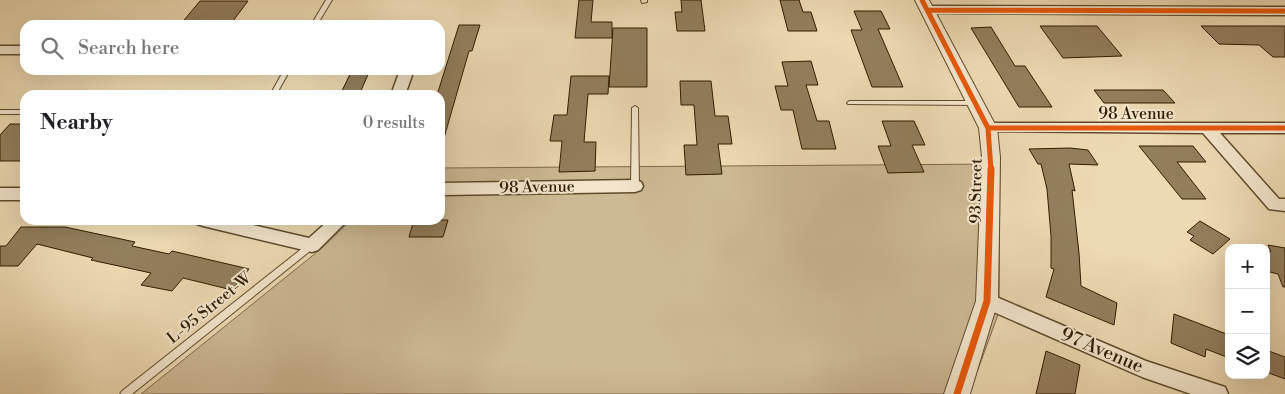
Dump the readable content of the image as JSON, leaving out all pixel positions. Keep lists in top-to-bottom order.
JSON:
{
  "streets": {
    "street": ["98 Avenue", "93 Street", "97 Avenue"],
    "lane": ["L-95 Street-W"]
  },
  "crossings": [
    ["98 Avenue", "93 Street"],
    ["93 Street", "97 Avenue"]
  ],
  "page": {
    "search": "Search here",
    "heading": ["Nearby", "0 results"],
    "map_buttons": ["+", "−"]
  }
}
